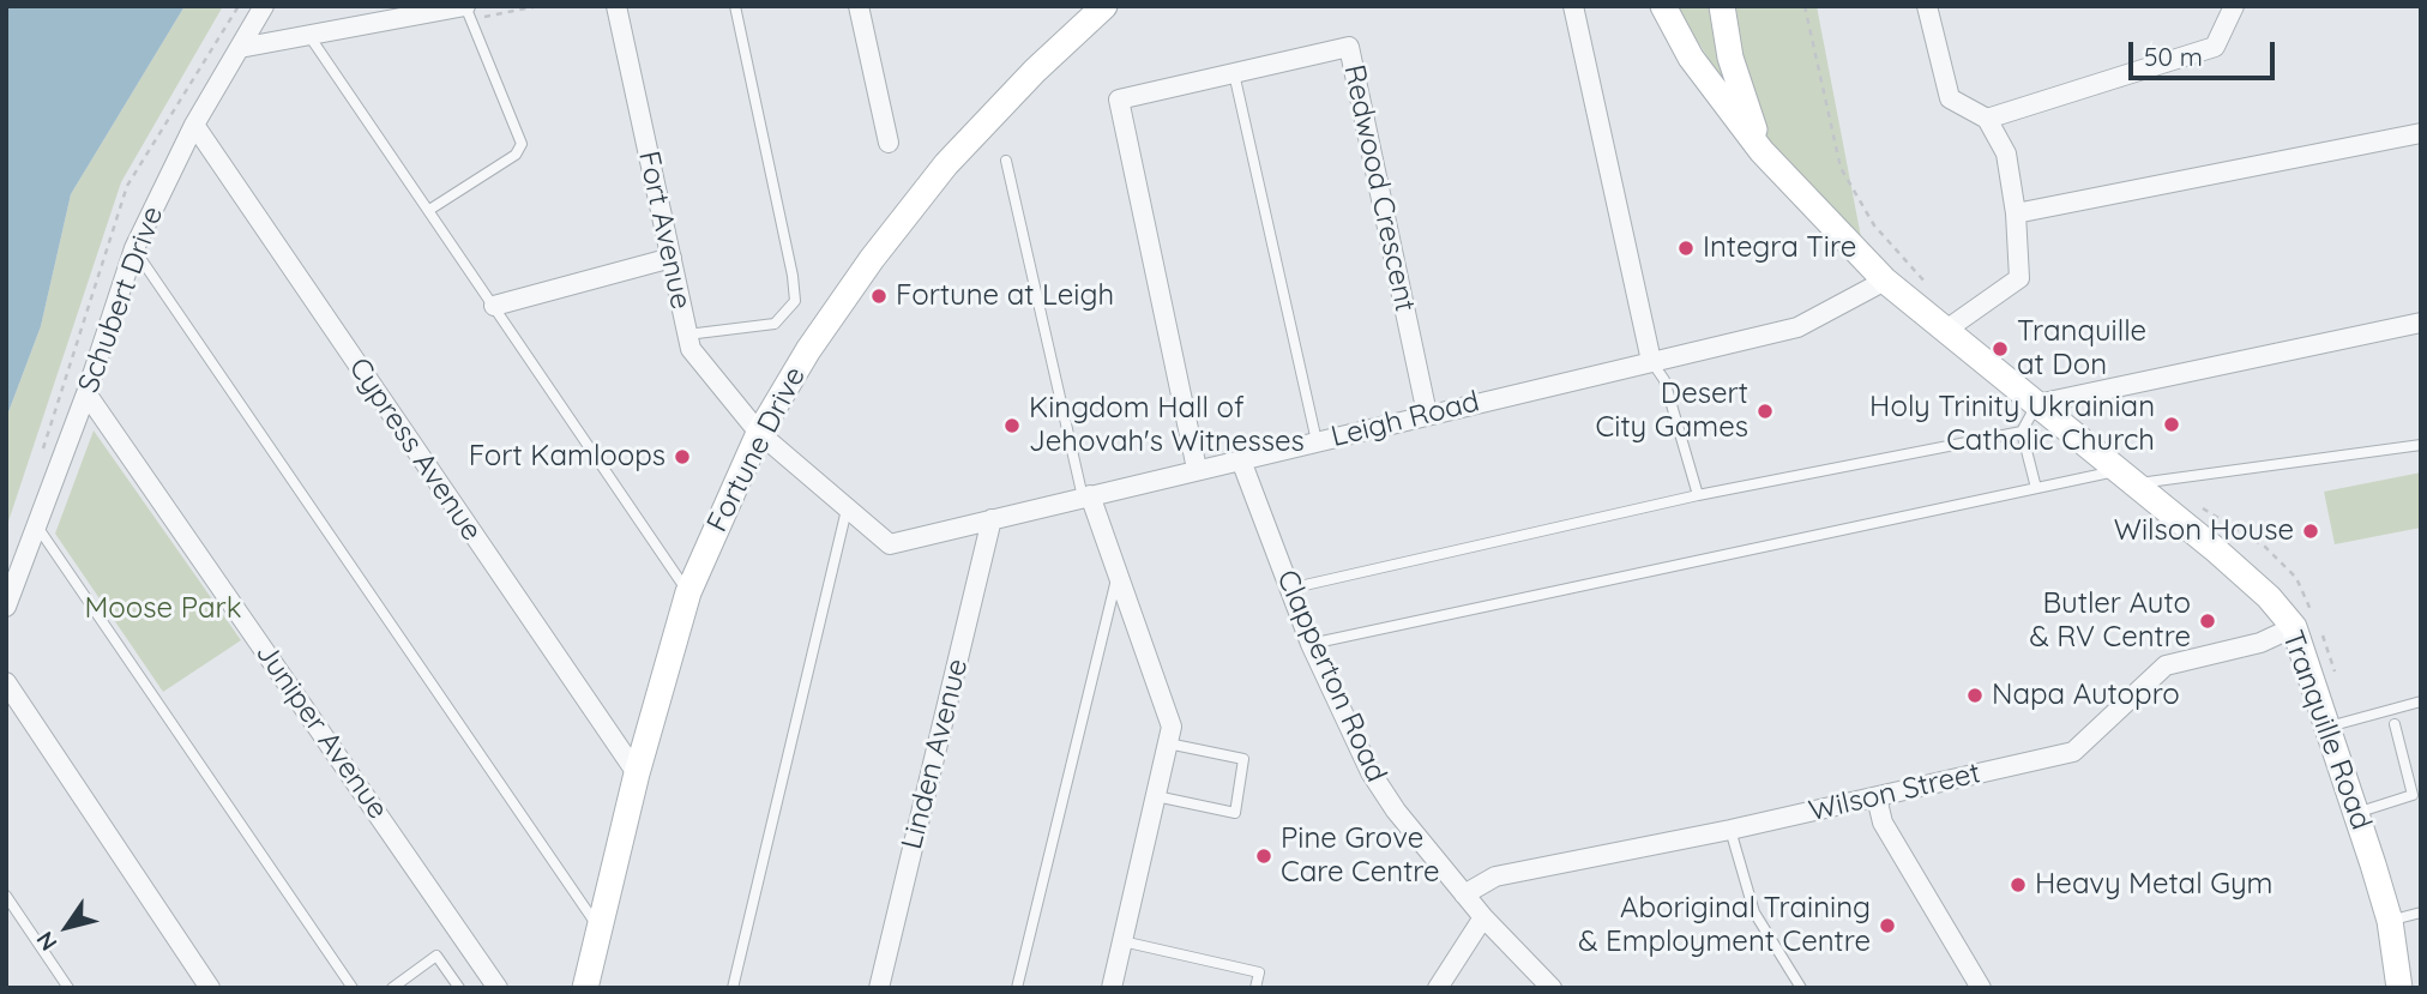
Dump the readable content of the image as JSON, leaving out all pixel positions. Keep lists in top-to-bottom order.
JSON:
{
  "streets": {
    "main road": ["Fortune Drive", "Tranquille Road"],
    "street": [
      "Redwood Crescent",
      "Fort Avenue",
      "Schubert Drive",
      "Leigh Road",
      "Cypress Avenue",
      "Clapperton Road",
      "Juniper Avenue",
      "Linden Avenue",
      "Wilson Street"
    ]
  },
  "crossings": [
    ["Redwood Crescent", "Leigh Road"],
    ["Fort Avenue", "Leigh Road"],
    ["Fort Avenue", "Fortune Drive"],
    ["Schubert Drive", "Cypress Avenue"],
    ["Schubert Drive", "Juniper Avenue"],
    ["Leigh Road", "Fortune Drive"],
    ["Leigh Road", "Clapperton Road"],
    ["Leigh Road", "Tranquille Road"],
    ["Leigh Road", "Linden Avenue"],
    ["Cypress Avenue", "Fortune Drive"],
    ["Clapperton Road", "Wilson Street"],
    ["Tranquille Road", "Wilson Street"]
  ],
  "parks": ["Moose Park"],
  "places": [
    "Integra Tire",
    "Fortune at Leigh",
    "Tranquille at Don",
    "Desert City Games",
    "Holy Trinity Ukrainian Catholic Church",
    "Kingdom Hall of Jehovah's Witnesses",
    "Fort Kamloops",
    "Wilson House",
    "Butler Auto & RV Centre",
    "Napa Autopro",
    "Pine Grove Care Centre",
    "Heavy Metal Gym",
    "Aboriginal Training & Employment Centre"
  ],
  "scale_bar": "50 m",
  "north": "bottom left"
}
